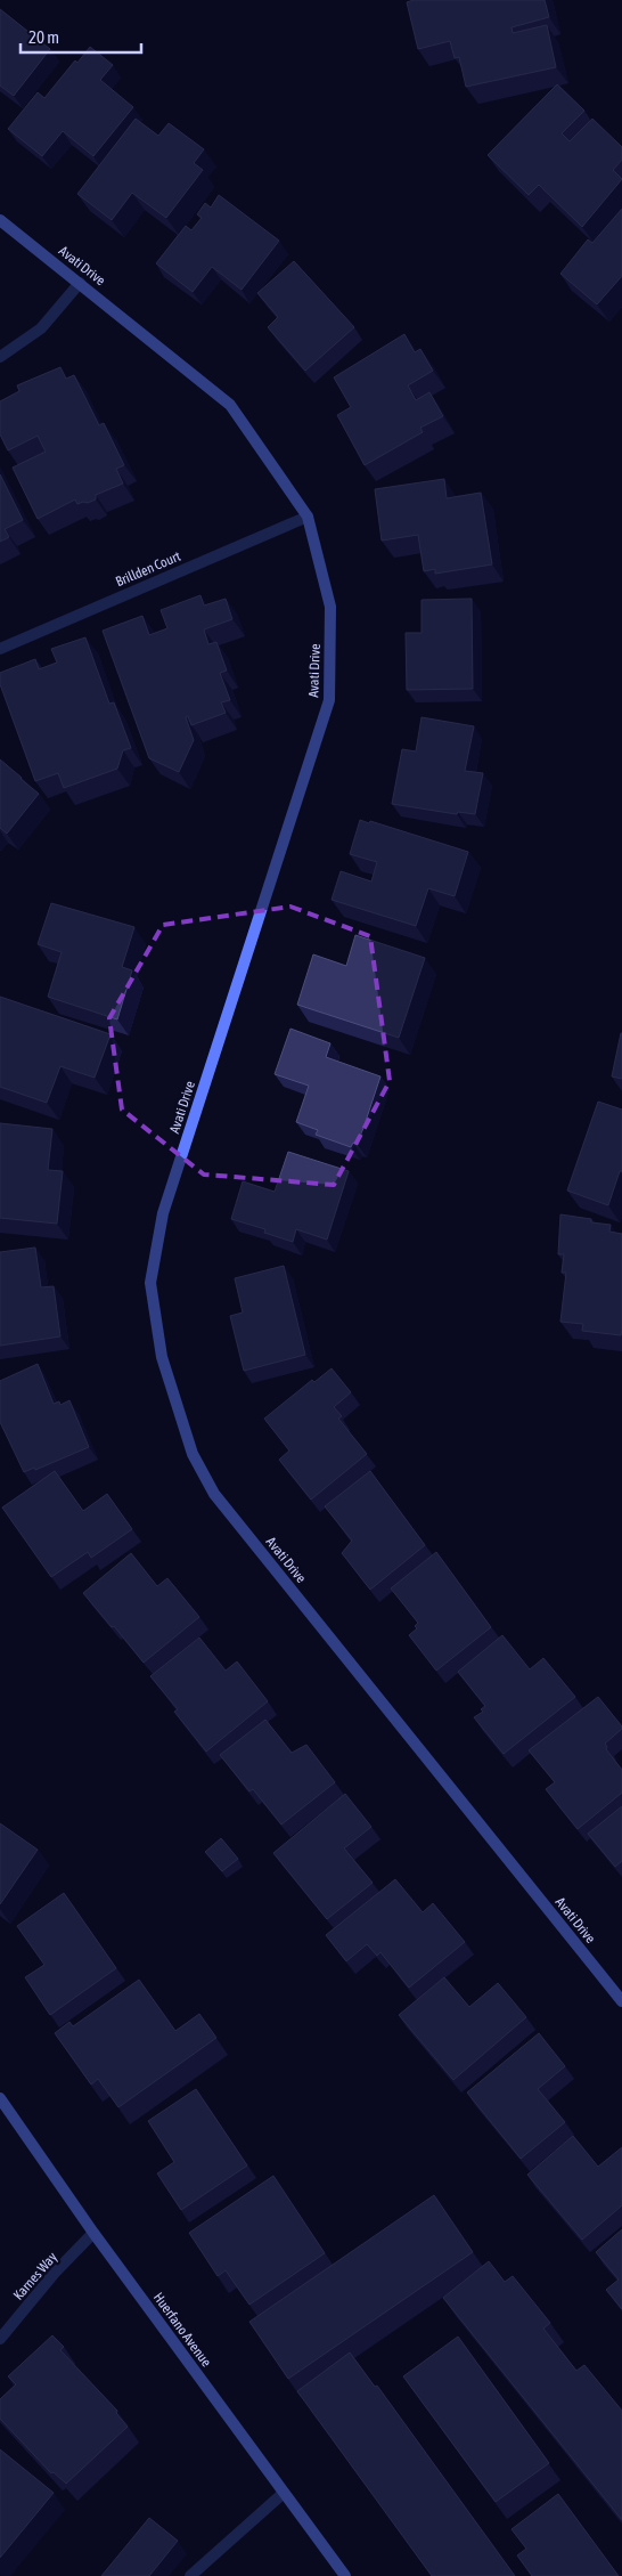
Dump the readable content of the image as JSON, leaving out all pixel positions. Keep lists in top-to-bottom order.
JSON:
{
  "streets": {
    "street": [
      "Avati Drive",
      "Brillden Court",
      "Karnes Way",
      "Huerfano Avenue"
    ]
  },
  "crossings": [
    ["Avati Drive", "Brillden Court"],
    ["Karnes Way", "Huerfano Avenue"]
  ],
  "scale_bar": "20 m"
}
